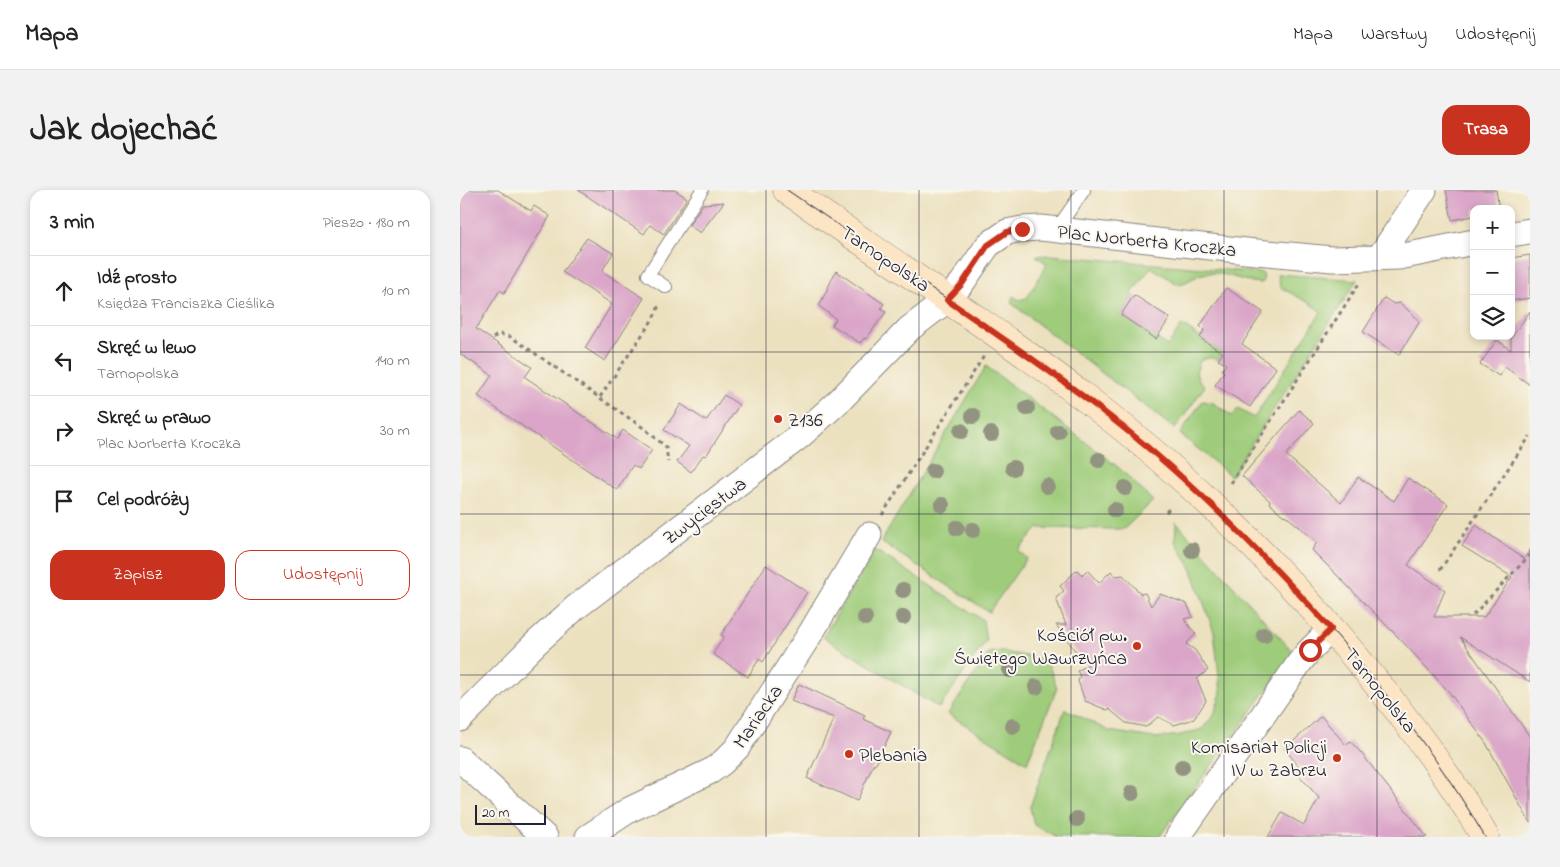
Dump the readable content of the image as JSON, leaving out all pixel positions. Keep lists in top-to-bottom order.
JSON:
{
  "streets": {
    "main road": ["Tarnopolska"],
    "street": ["Plac Norberta Kroczka", "Zwycięstwa", "Mariacka"]
  },
  "crossings": [
    ["Plac Norberta Kroczka", "Tarnopolska"],
    ["Plac Norberta Kroczka", "Zwycięstwa"],
    ["Tarnopolska", "Zwycięstwa"]
  ],
  "places": [
    "Z136",
    "Kościół pw. Świętego Wawrzyńca",
    "Plebania",
    "Komisariat Policji IV w Zabrzu"
  ],
  "scale_bar": "20 m",
  "page": {
    "header": "Mapa",
    "nav": ["Mapa", "Warstwy", "Udostępnij"],
    "title": "Jak dojechać",
    "buttons": [
      "Trasa",
      ["Zapisz", "Udostępnij"]
    ],
    "heading": ["3 min", "Pieszo · 180 m"],
    "map_buttons": ["+", "−"],
    "list": [
      ["Idź prosto", "Księdza Franciszka Cieślika", "10 m"],
      ["Skręć w lewo", "Tarnopolska", "140 m"],
      ["Skręć w prawo", "Plac Norberta Kroczka", "30 m"],
      "Cel podróży"
    ],
    "scale": "20 m"
  }
}
